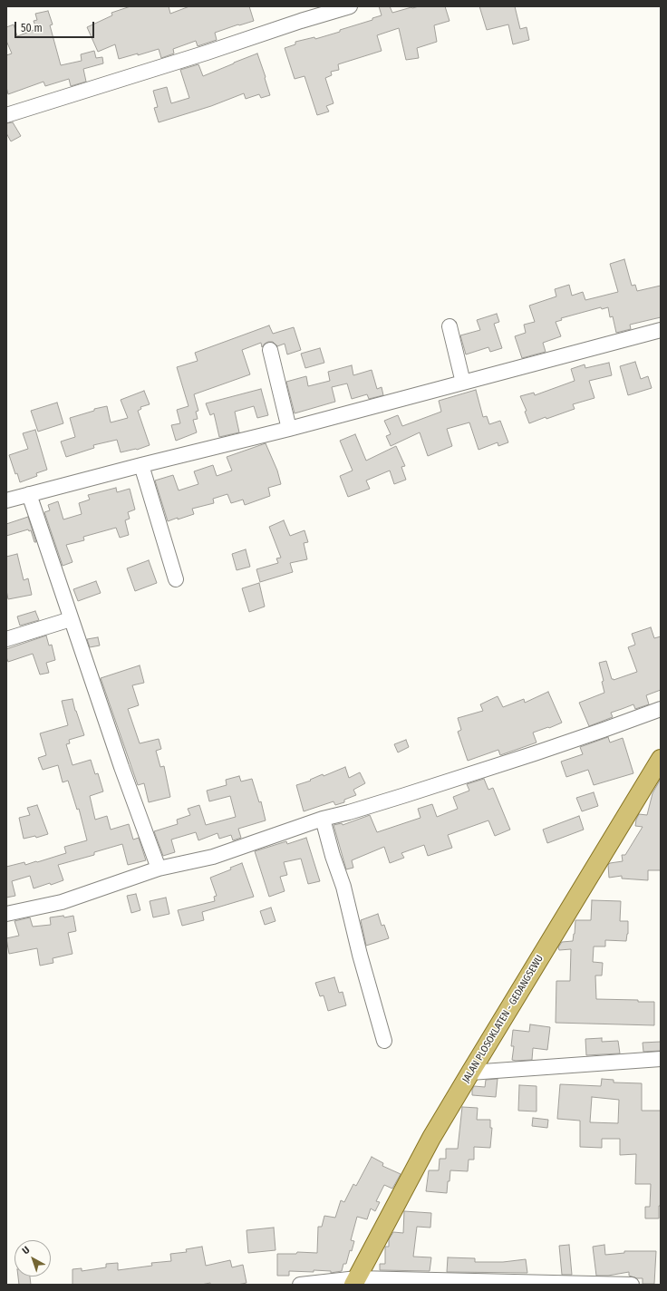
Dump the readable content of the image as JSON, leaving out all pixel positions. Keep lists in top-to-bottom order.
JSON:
{
  "streets": {
    "main road": ["JALAN PLOSOKLATEN - GEDANGSEWU"]
  },
  "scale_bar": "50 m",
  "north": "top left"
}
